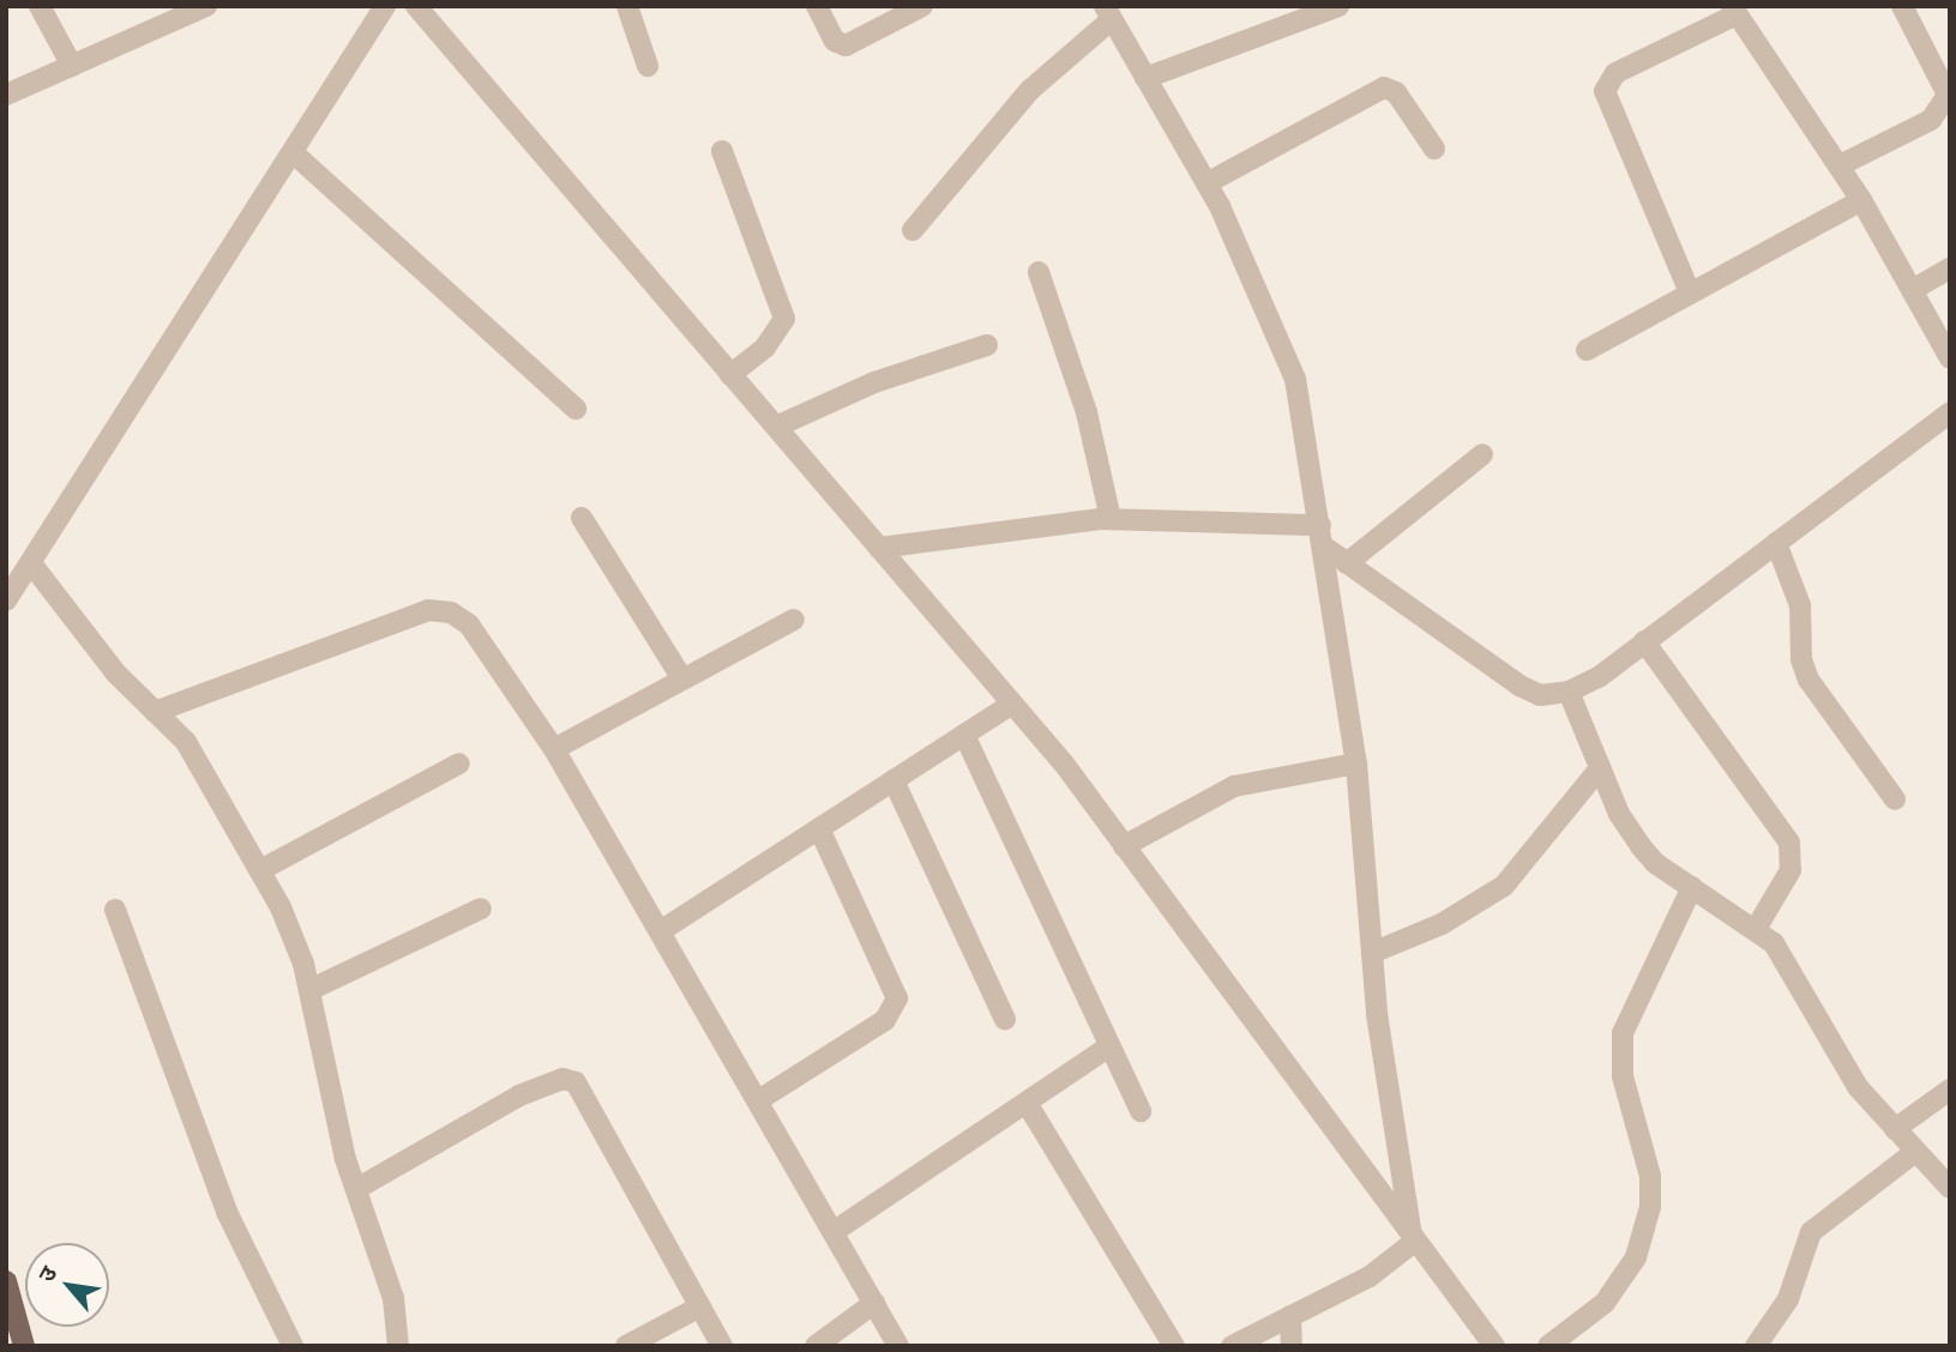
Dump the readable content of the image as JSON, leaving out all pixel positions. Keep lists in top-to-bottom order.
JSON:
{
  "north": "top left"
}
